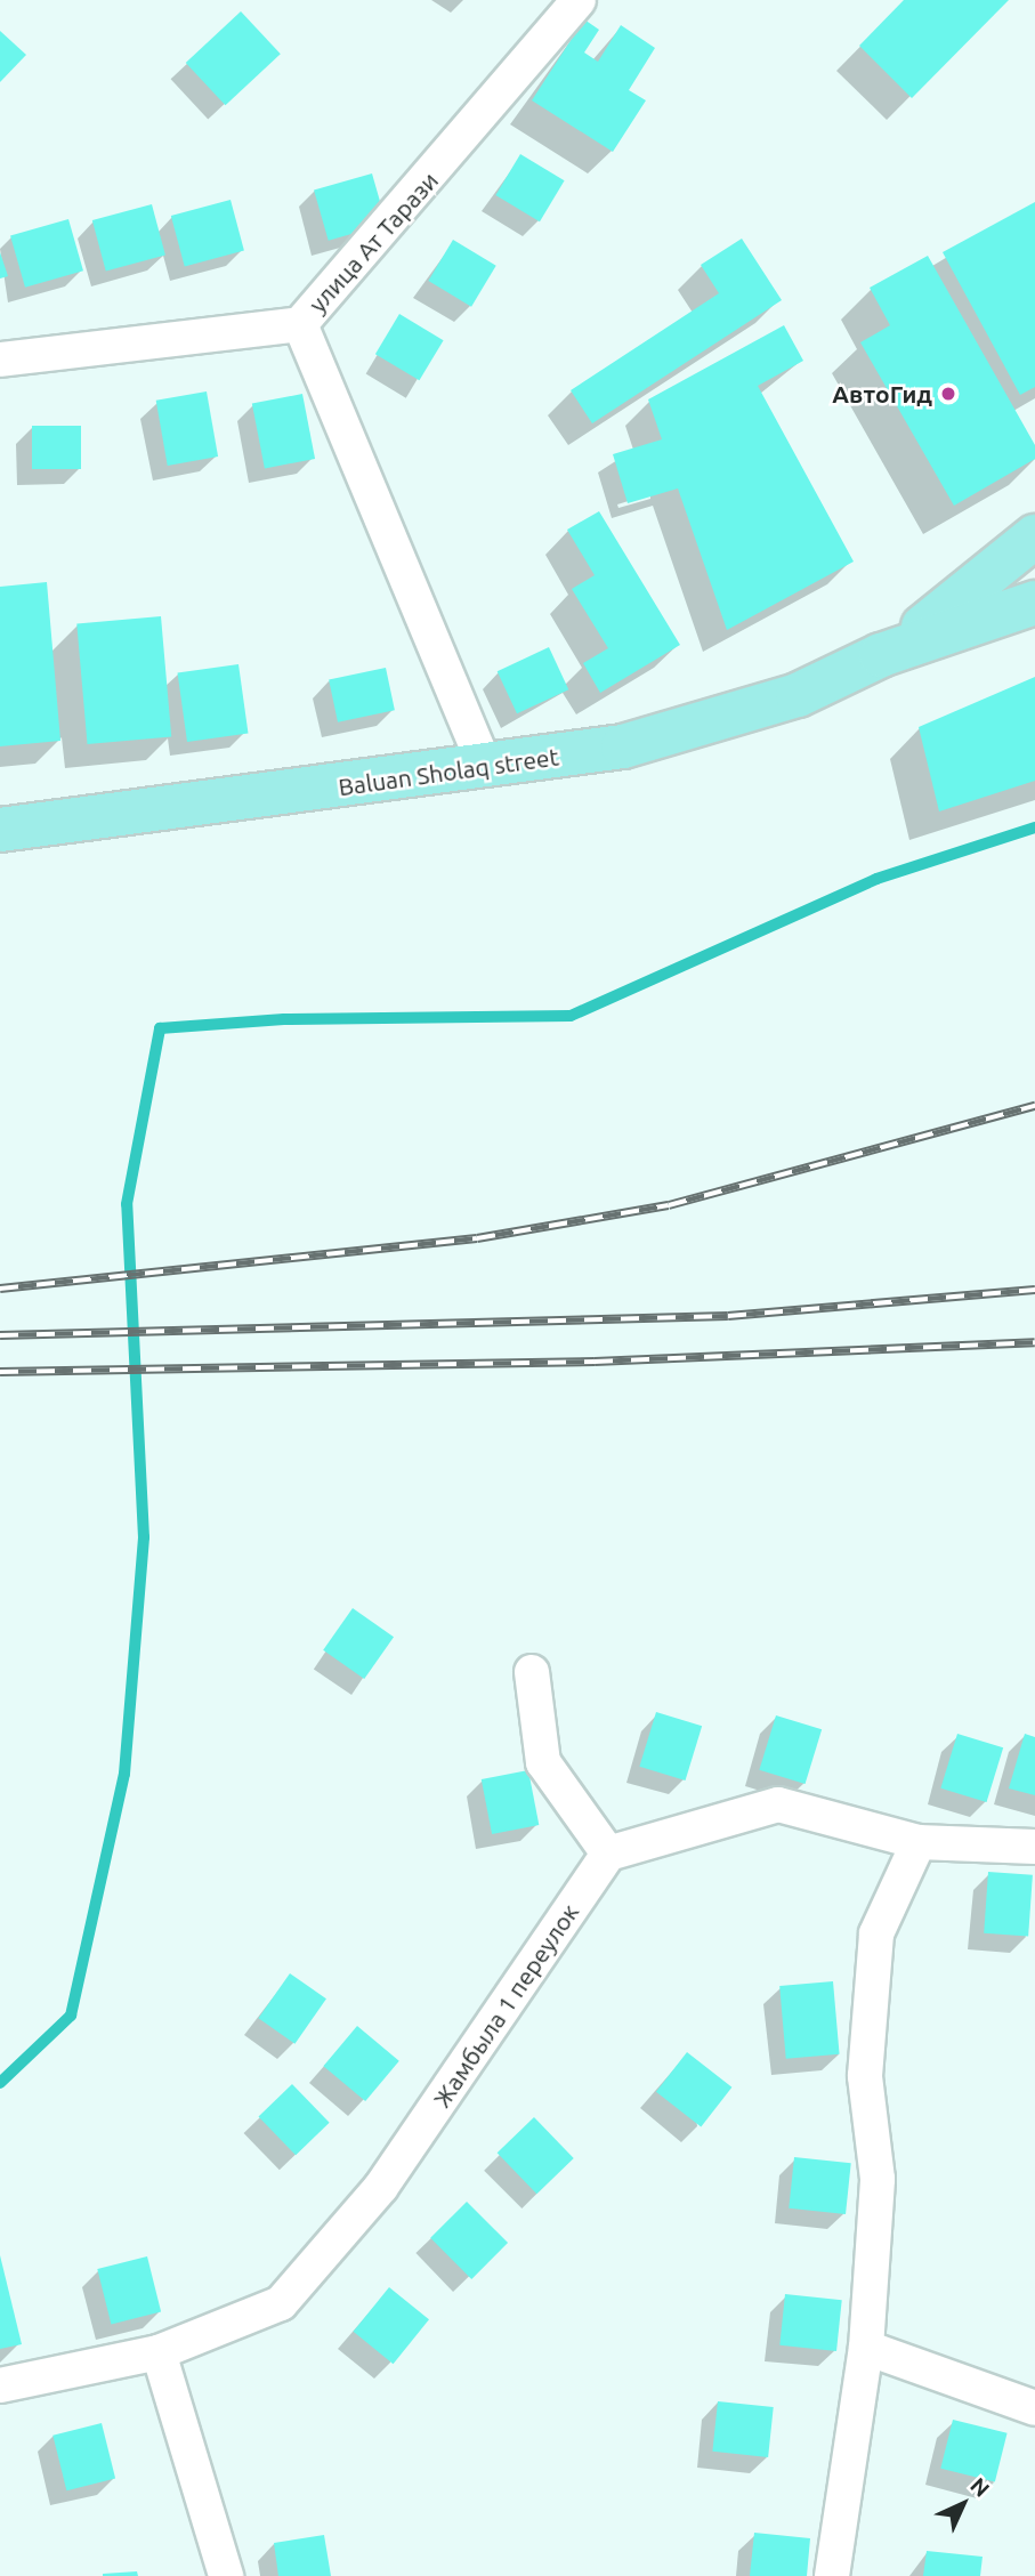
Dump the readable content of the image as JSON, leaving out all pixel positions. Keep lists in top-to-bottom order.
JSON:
{
  "streets": {
    "main road": ["Baluan Sholaq street"],
    "street": ["улица Ат Тарази", "Жамбыла 1 переулок"]
  },
  "places": ["АвтоГид"],
  "north": "top right"
}
